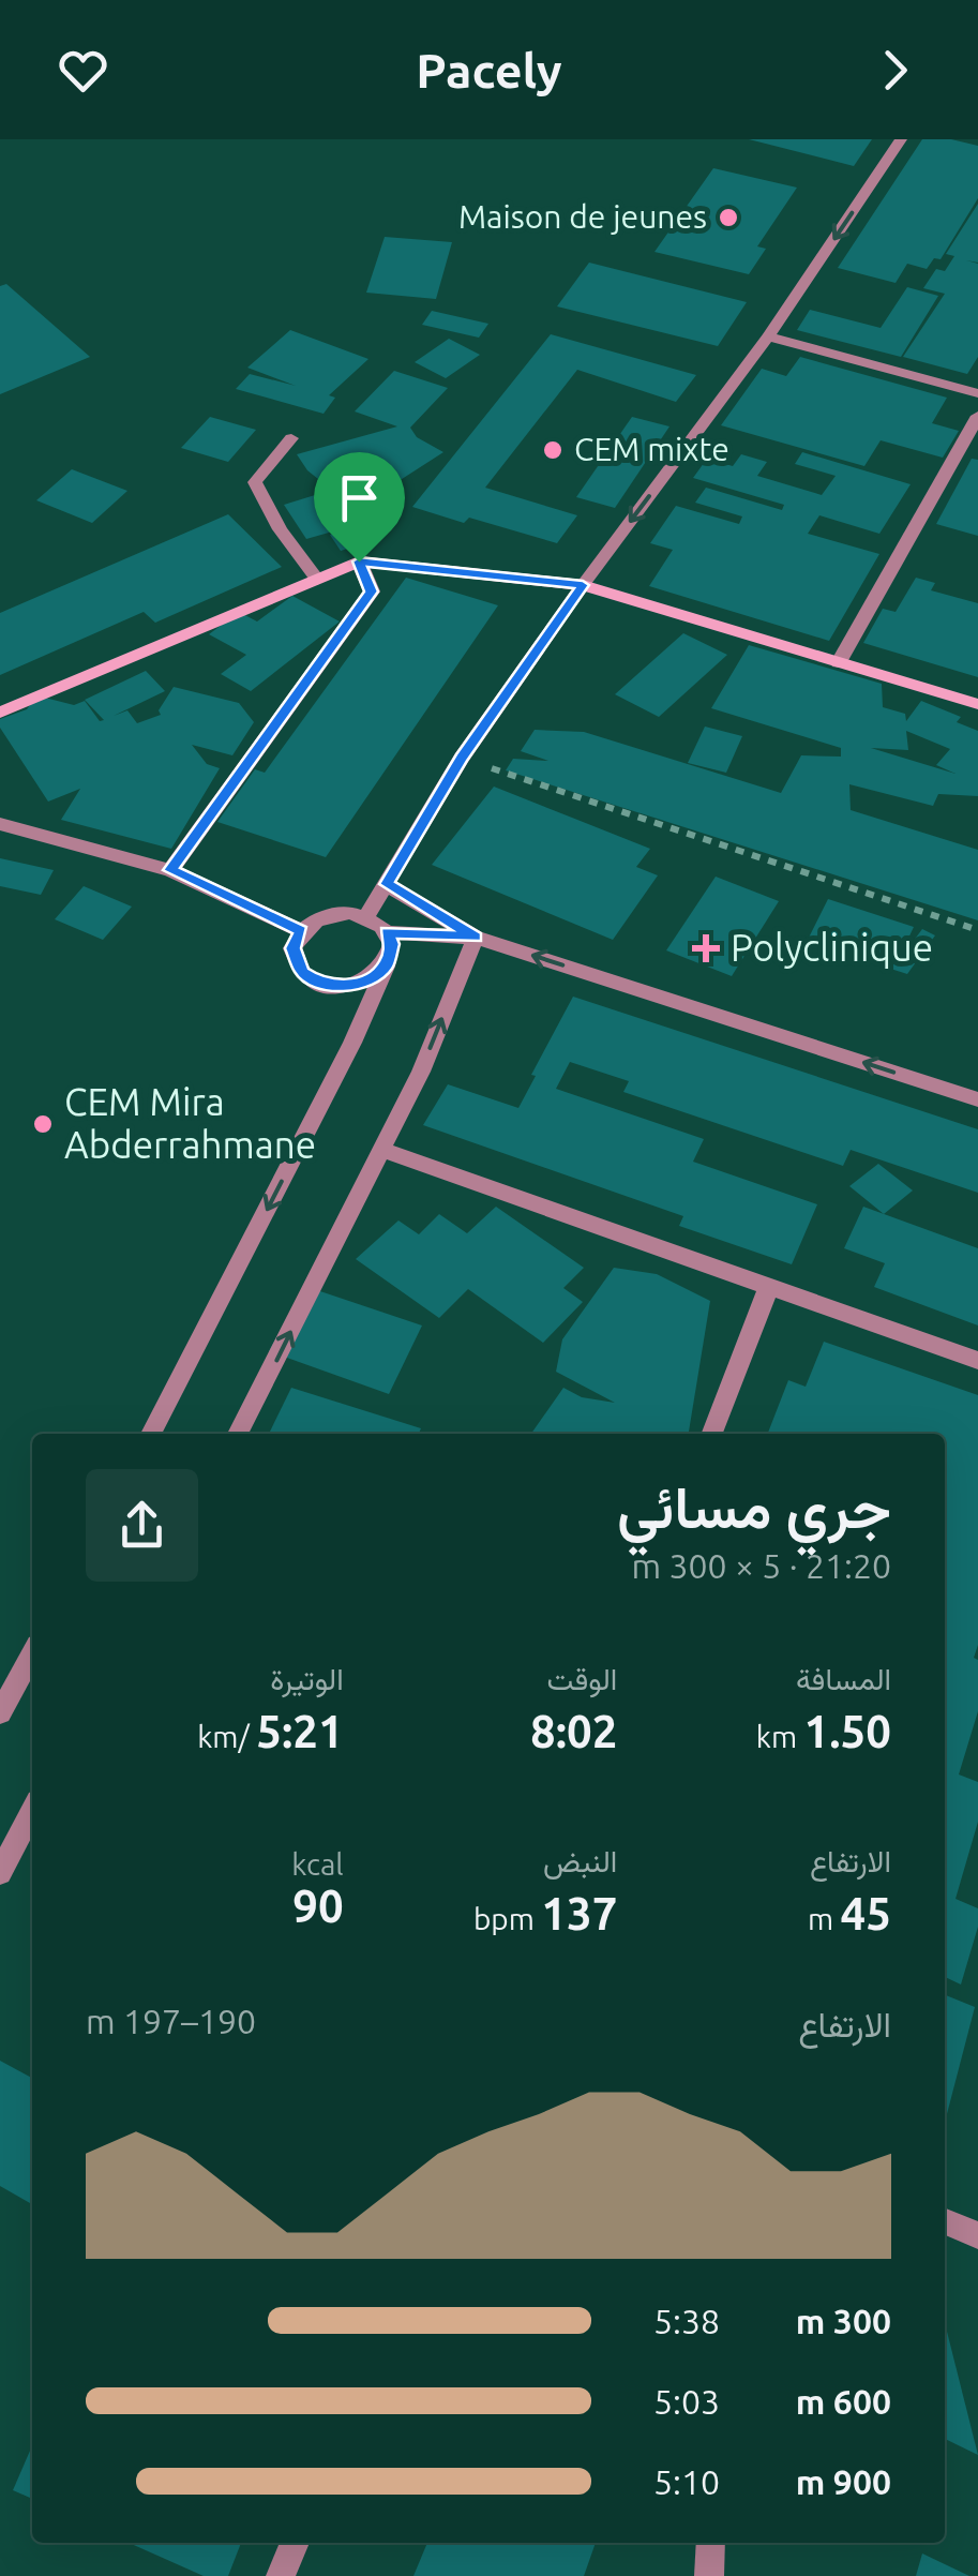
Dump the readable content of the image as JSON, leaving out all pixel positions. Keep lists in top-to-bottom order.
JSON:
{
  "places": {
    "other": ["Maison de jeunes", "CEM mixte", "CEM Mira Abderrahmane"],
    "health": ["Polyclinique"]
  },
  "page": {
    "header": "Pacely",
    "heading": ["جري مسائي", "21:20 · 5 × 300 m"],
    "stats": [
      ["المسافة", "1.50 km"],
      ["الوقت", "8:02"],
      ["الوتيرة", "5:21 /km"],
      ["الارتفاع", "45 m"],
      ["النبض", "137 bpm"],
      ["kcal", "90"]
    ],
    "chart": ["الارتفاع", "190–197 m"],
    "list": [
      {
        "name": "300 m",
        "note": "5:38"
      },
      {
        "name": "600 m",
        "note": "5:03"
      },
      {
        "name": "900 m",
        "note": "5:10"
      }
    ]
  }
}
